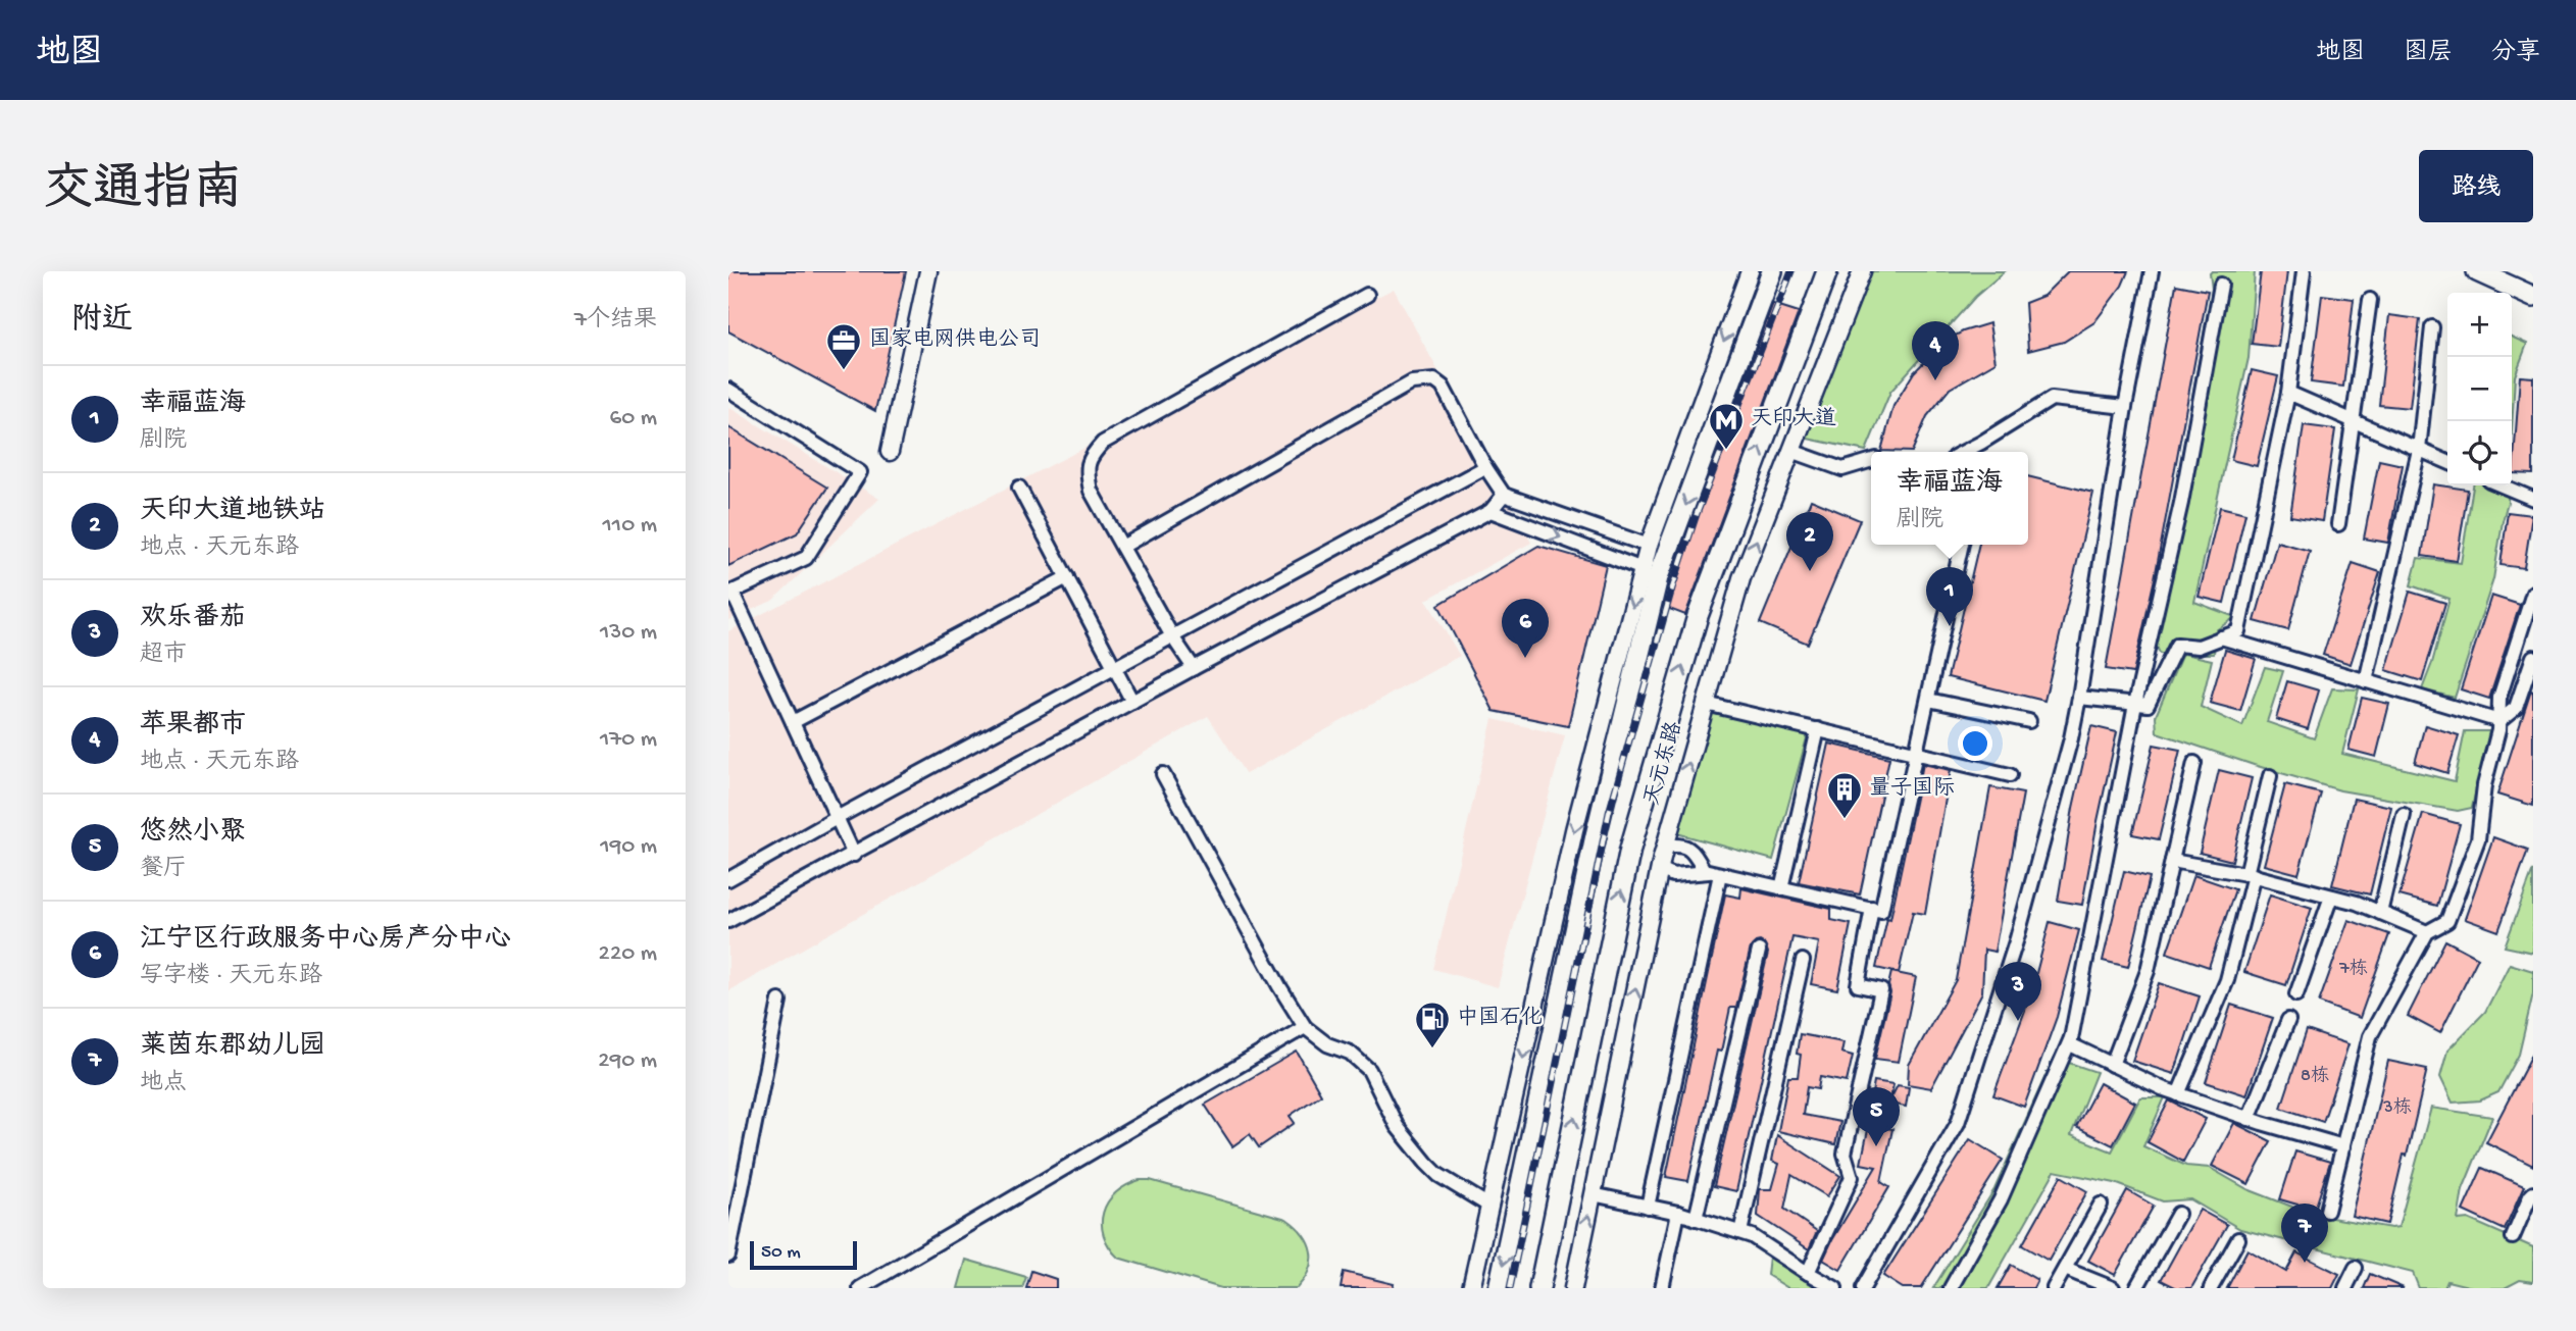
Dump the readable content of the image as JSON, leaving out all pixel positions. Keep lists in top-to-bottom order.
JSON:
{
  "streets": {
    "main road": ["天元东路"]
  },
  "places": {
    "office": ["国家电网供电公司"],
    "metro station": ["天印大道"],
    "building": ["量子国际"],
    "fuel station": ["中国石化"]
  },
  "house_numbers": ["7栋", "8栋", "3栋"],
  "scale_bar": "50 m",
  "page": {
    "header": "地图",
    "nav": ["地图", "图层", "分享"],
    "title": "交通指南",
    "buttons": "路线",
    "heading": ["附近", "7个结果"],
    "map_buttons": ["+", "−"],
    "pins": [
      "4",
      "2",
      "1",
      "6",
      "3",
      "5",
      "7"
    ],
    "list": [
      {
        "mark": "1",
        "name": "幸福蓝海",
        "note": "剧院",
        "value": "60 m"
      },
      {
        "mark": "2",
        "name": "天印大道地铁站",
        "note": "地点 · 天元东路",
        "value": "110 m"
      },
      {
        "mark": "3",
        "name": "欢乐番茄",
        "note": "超市",
        "value": "130 m"
      },
      {
        "mark": "4",
        "name": "苹果都市",
        "note": "地点 · 天元东路",
        "value": "170 m"
      },
      {
        "mark": "5",
        "name": "悠然小聚",
        "note": "餐厅",
        "value": "190 m"
      },
      {
        "mark": "6",
        "name": "江宁区行政服务中心房产分中心",
        "note": "写字楼 · 天元东路",
        "value": "220 m"
      },
      {
        "mark": "7",
        "name": "莱茵东郡幼儿园",
        "note": "地点",
        "value": "290 m"
      }
    ],
    "popup": ["幸福蓝海", "剧院"],
    "scale": "50 m"
  }
}
